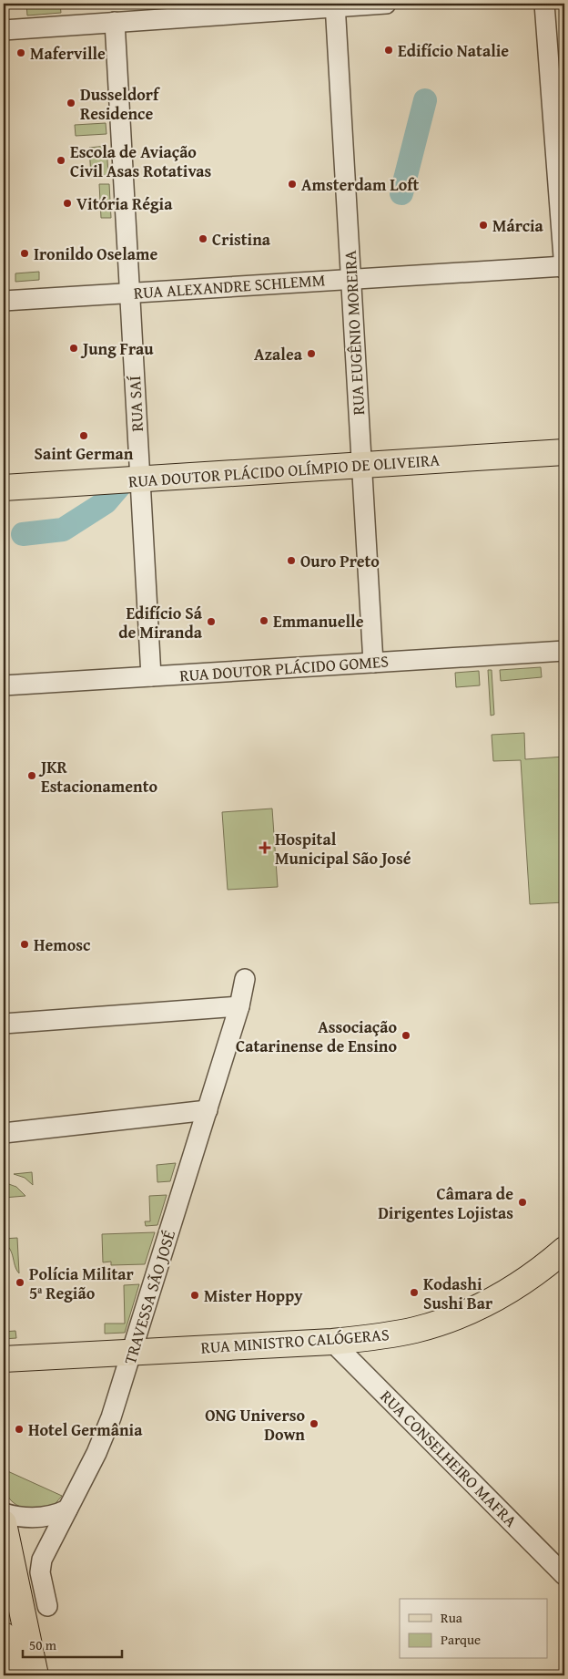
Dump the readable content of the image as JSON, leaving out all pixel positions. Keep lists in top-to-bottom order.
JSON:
{
  "streets": {
    "main road": ["RUA DOUTOR PLÁCIDO OLÍMPIO DE OLIVEIRA", "RUA MINISTRO CALÓGERAS"],
    "street": [
      "RUA ALEXANDRE SCHLEMM",
      "RUA EUGÊNIO MOREIRA",
      "RUA SAÍ",
      "RUA DOUTOR PLÁCIDO GOMES",
      "TRAVESSA SÃO JOSÉ",
      "RUA CONSELHEIRO MAFRA"
    ]
  },
  "crossings": [
    ["RUA ALEXANDRE SCHLEMM", "RUA EUGÊNIO MOREIRA"],
    ["RUA ALEXANDRE SCHLEMM", "RUA SAÍ"],
    ["RUA EUGÊNIO MOREIRA", "RUA DOUTOR PLÁCIDO OLÍMPIO DE OLIVEIRA"],
    ["RUA EUGÊNIO MOREIRA", "RUA DOUTOR PLÁCIDO GOMES"],
    ["RUA SAÍ", "RUA DOUTOR PLÁCIDO OLÍMPIO DE OLIVEIRA"],
    ["RUA SAÍ", "RUA DOUTOR PLÁCIDO GOMES"],
    ["TRAVESSA SÃO JOSÉ", "RUA MINISTRO CALÓGERAS"],
    ["RUA MINISTRO CALÓGERAS", "RUA CONSELHEIRO MAFRA"]
  ],
  "places": {
    "other": [
      "Edifício Natalie",
      "Maferville",
      "Dusseldorf Residence",
      "Escola de Aviação Civil Asas Rotativas",
      "Amsterdam Loft",
      "Vitória Régia",
      "Márcia",
      "Cristina",
      "Ironildo Oselame",
      "Jung Frau",
      "Azalea",
      "Saint German",
      "Ouro Preto",
      "Emmanuelle",
      "Edifício Sá de Miranda",
      "JKR Estacionamento",
      "Hemosc",
      "Associação Catarinense de Ensino",
      "Câmara de Dirigentes Lojistas",
      "Polícia Militar 5ª Região",
      "Kodashi Sushi Bar",
      "Mister Hoppy",
      "ONG Universo Down",
      "Hotel Germânia"
    ],
    "health": ["Hospital Municipal São José"]
  },
  "legend": ["Rua", "Parque"],
  "scale_bar": "50 m"
}
